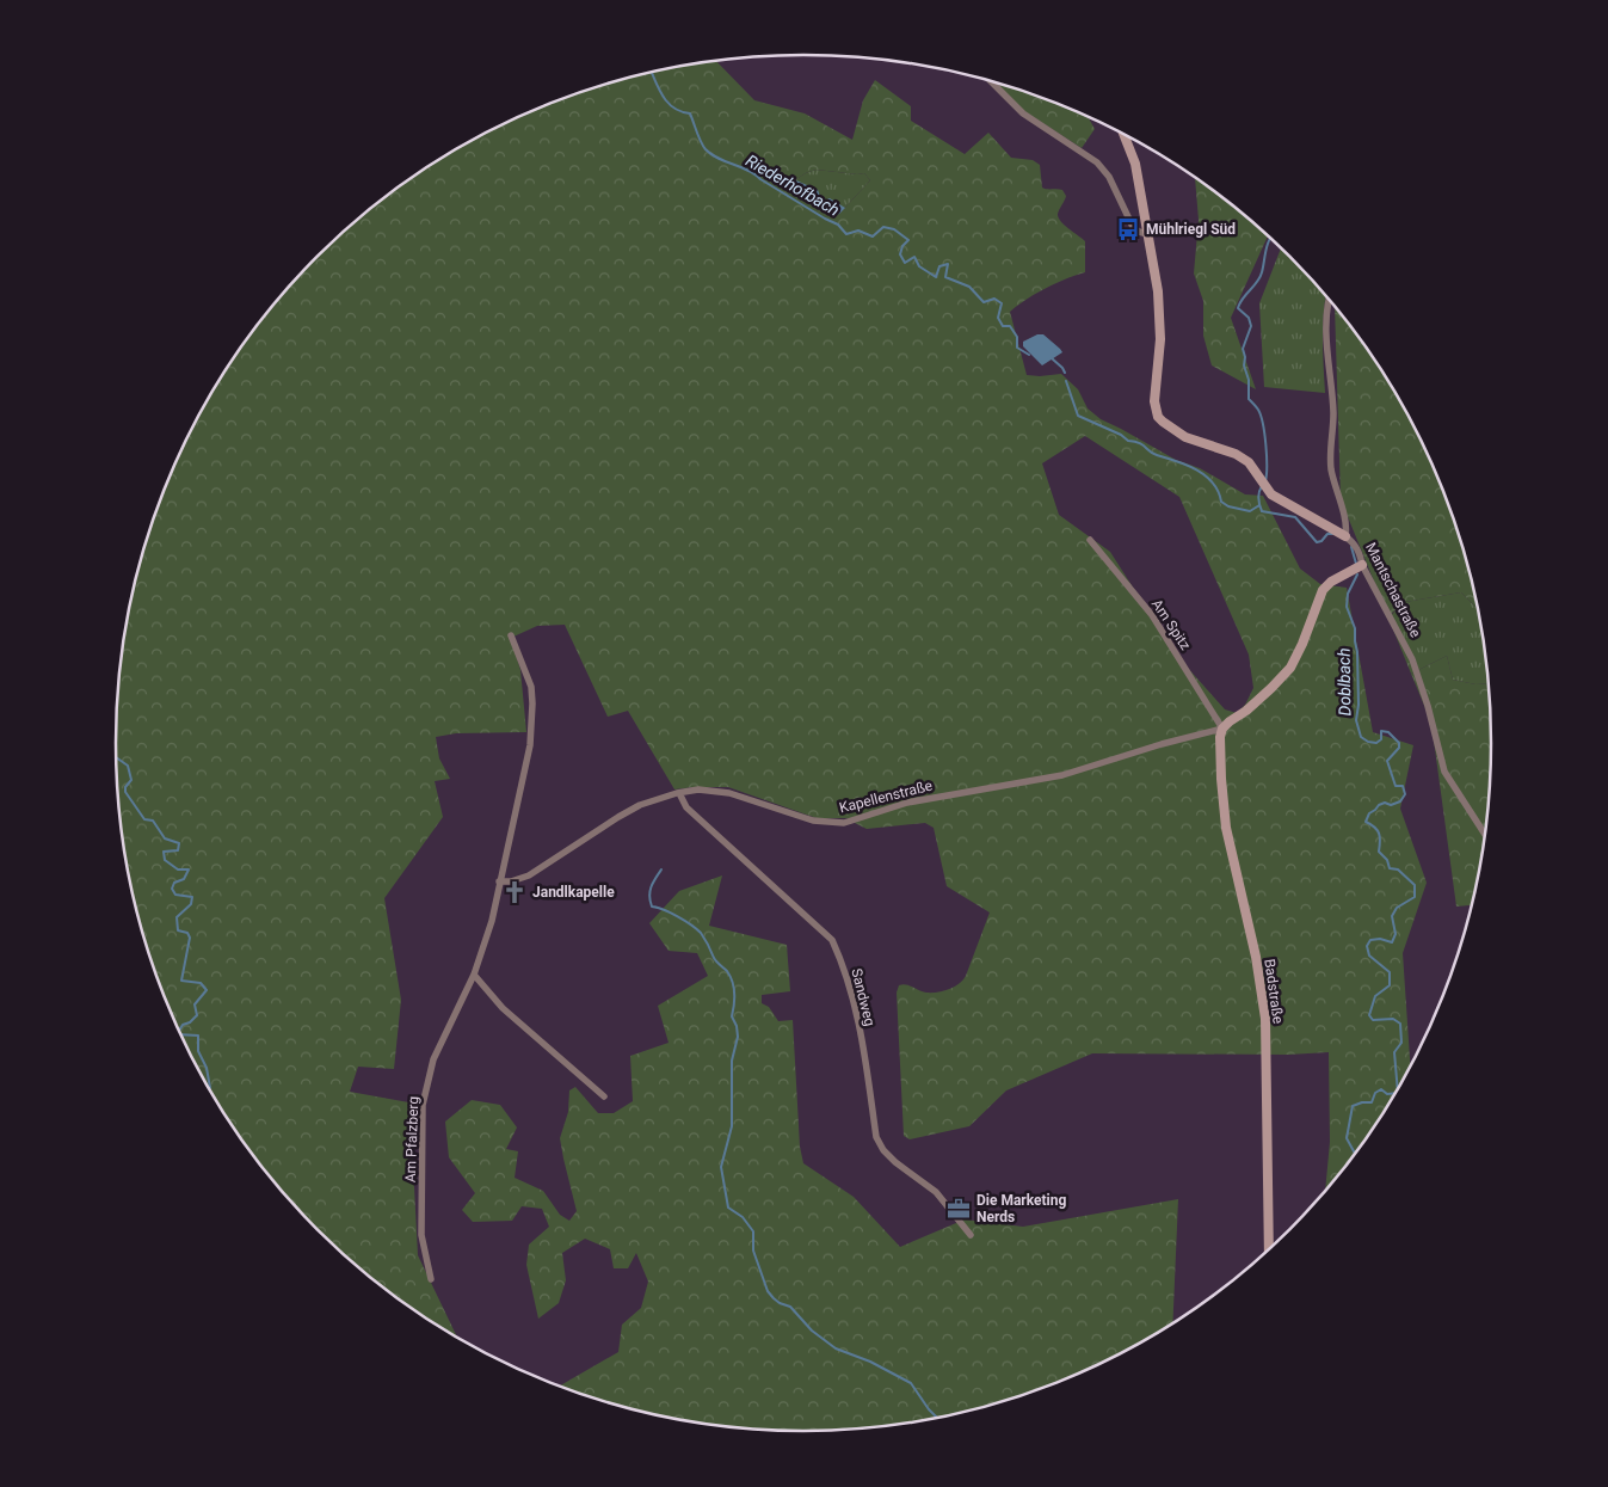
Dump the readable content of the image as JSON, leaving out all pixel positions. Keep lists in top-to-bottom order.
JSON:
{
  "streets": {
    "street": [
      "Mantschastraße",
      "Am Spitz",
      "Kapellenstraße",
      "Badstraße",
      "Sandweg",
      "Am Pfalzberg"
    ]
  },
  "crossings": [
    ["Mantschastraße", "Kapellenstraße"],
    ["Am Spitz", "Kapellenstraße"],
    ["Am Spitz", "Badstraße"],
    ["Kapellenstraße", "Badstraße"],
    ["Kapellenstraße", "Sandweg"],
    ["Kapellenstraße", "Am Pfalzberg"]
  ],
  "water": ["Riederhofbach", "Doblbach"],
  "places": {
    "bus stop": ["Mühlriegl Süd"],
    "church": ["Jandlkapelle"],
    "office": ["Die Marketing Nerds"]
  }
}
